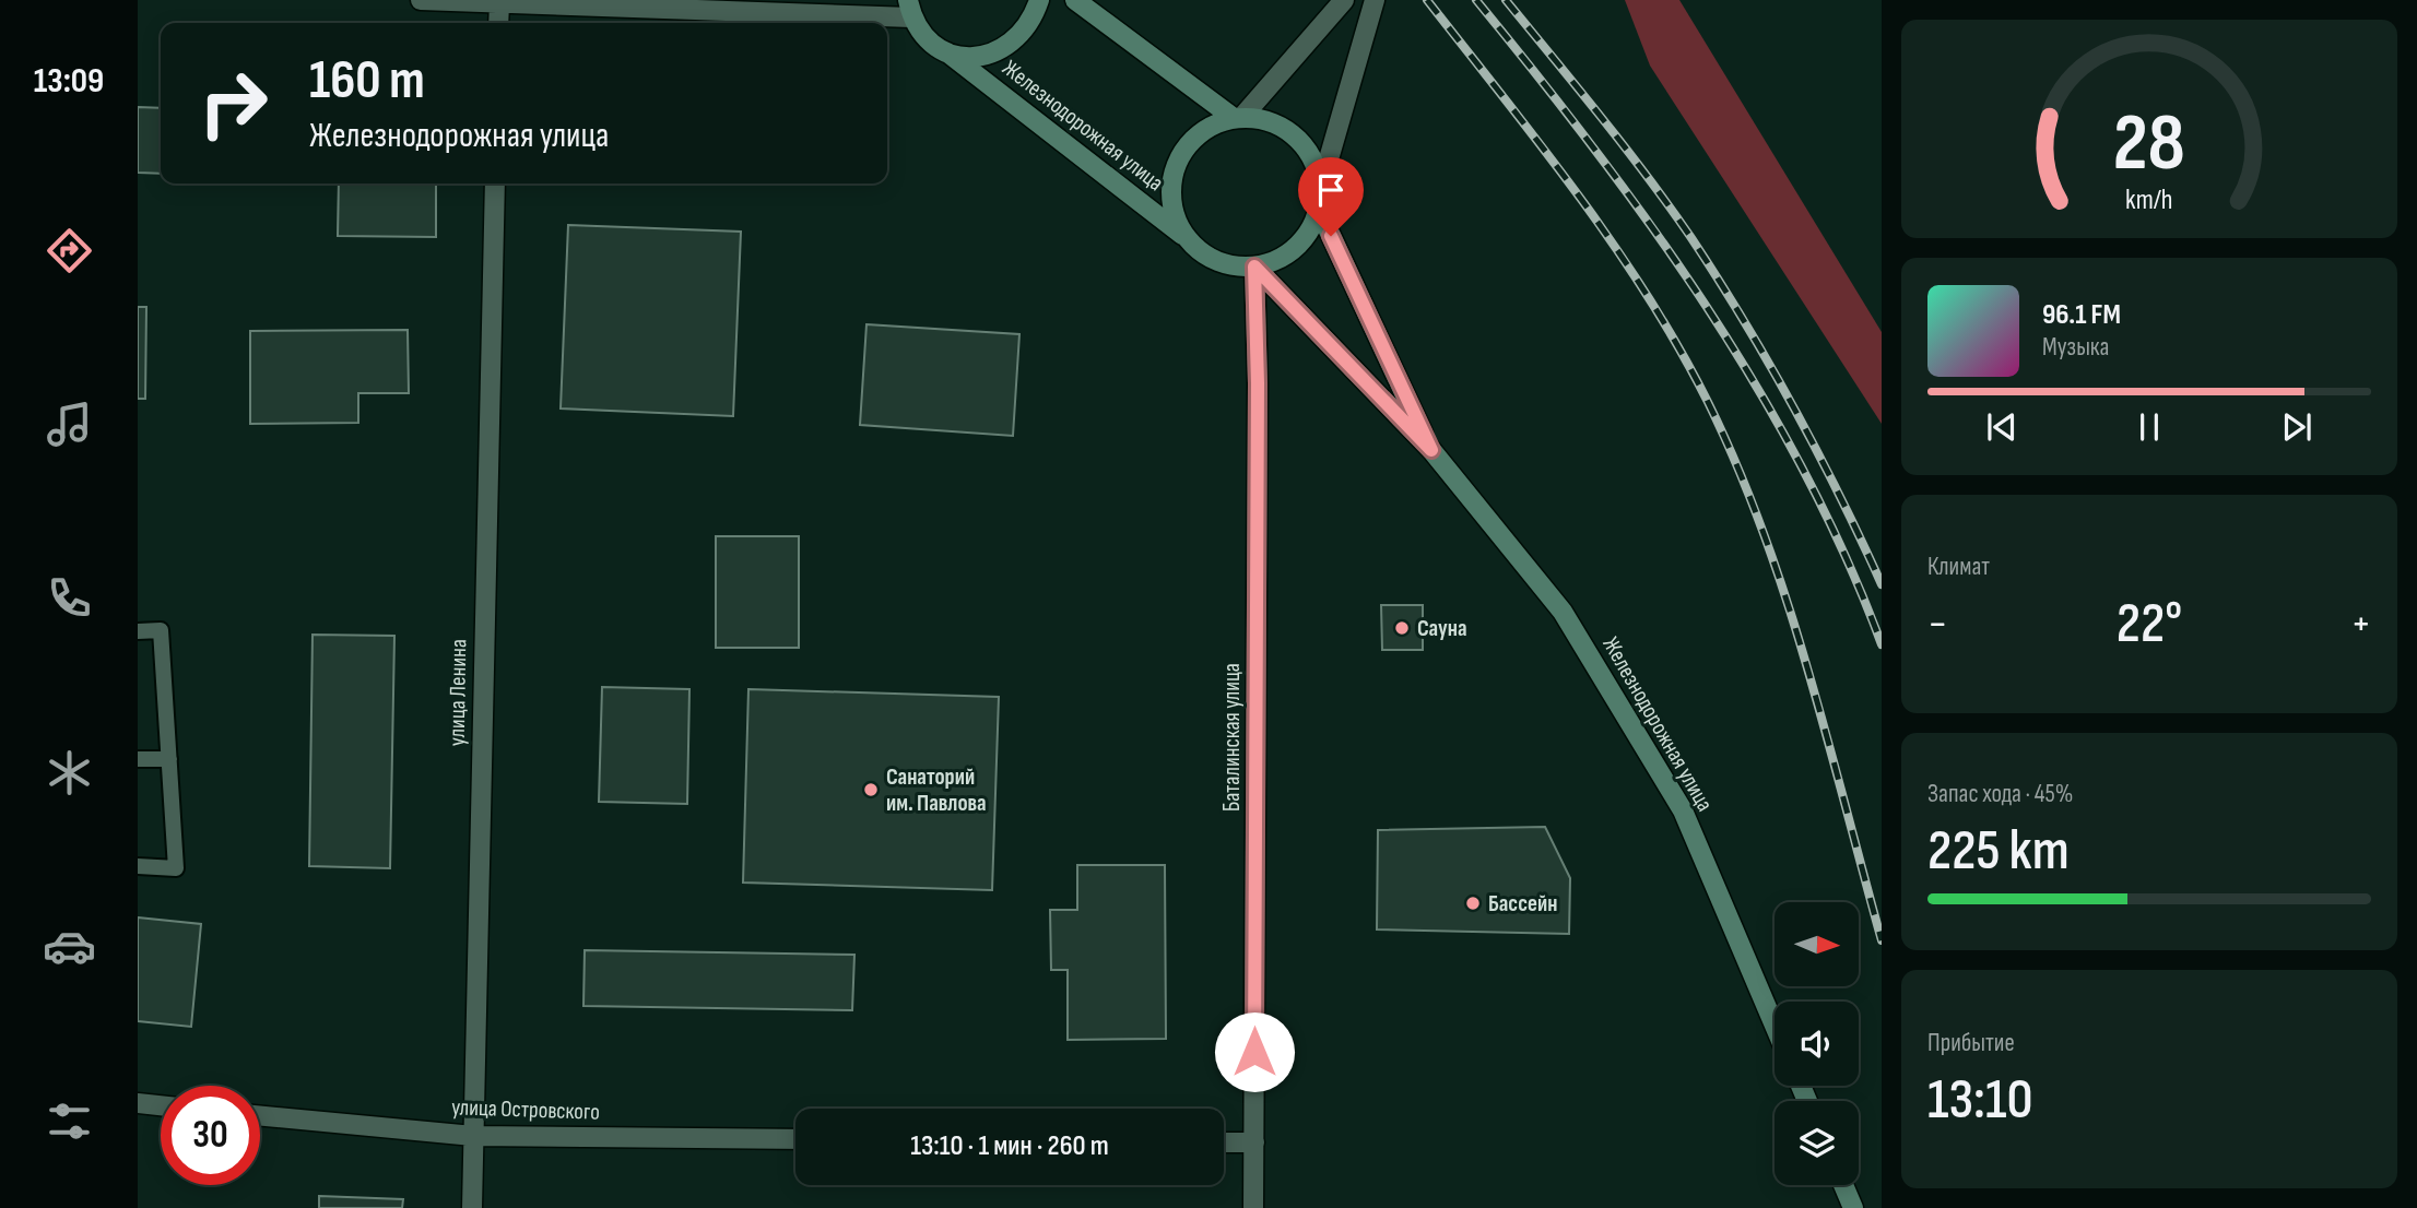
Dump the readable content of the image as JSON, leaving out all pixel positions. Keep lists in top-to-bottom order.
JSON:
{
  "streets": {
    "main road": ["Железнодорожная улица"],
    "street": ["улица Ленина", "Баталинская улица", "улица Островского"]
  },
  "crossings": [
    ["Железнодорожная улица", "Баталинская улица"],
    ["улица Ленина", "улица Островского"]
  ],
  "places": ["Сауна", "Санаторий им. Павлова", "Бассейн"],
  "north": "right",
  "page": {
    "tabs": "13:09",
    "turn": ["160 m", "Железнодорожная улица"],
    "song": ["96.1 FM", "Музыка"],
    "tile": [
      "Климат",
      ["Запас хода · 45%", "225 km"],
      ["Прибытие", "13:10"]
    ],
    "heat": ["−", "22°", "+"],
    "limit": "30",
    "trip": "13:10 · 1 мин · 260 m",
    "gauge": ["28", "km/h"]
  }
}
